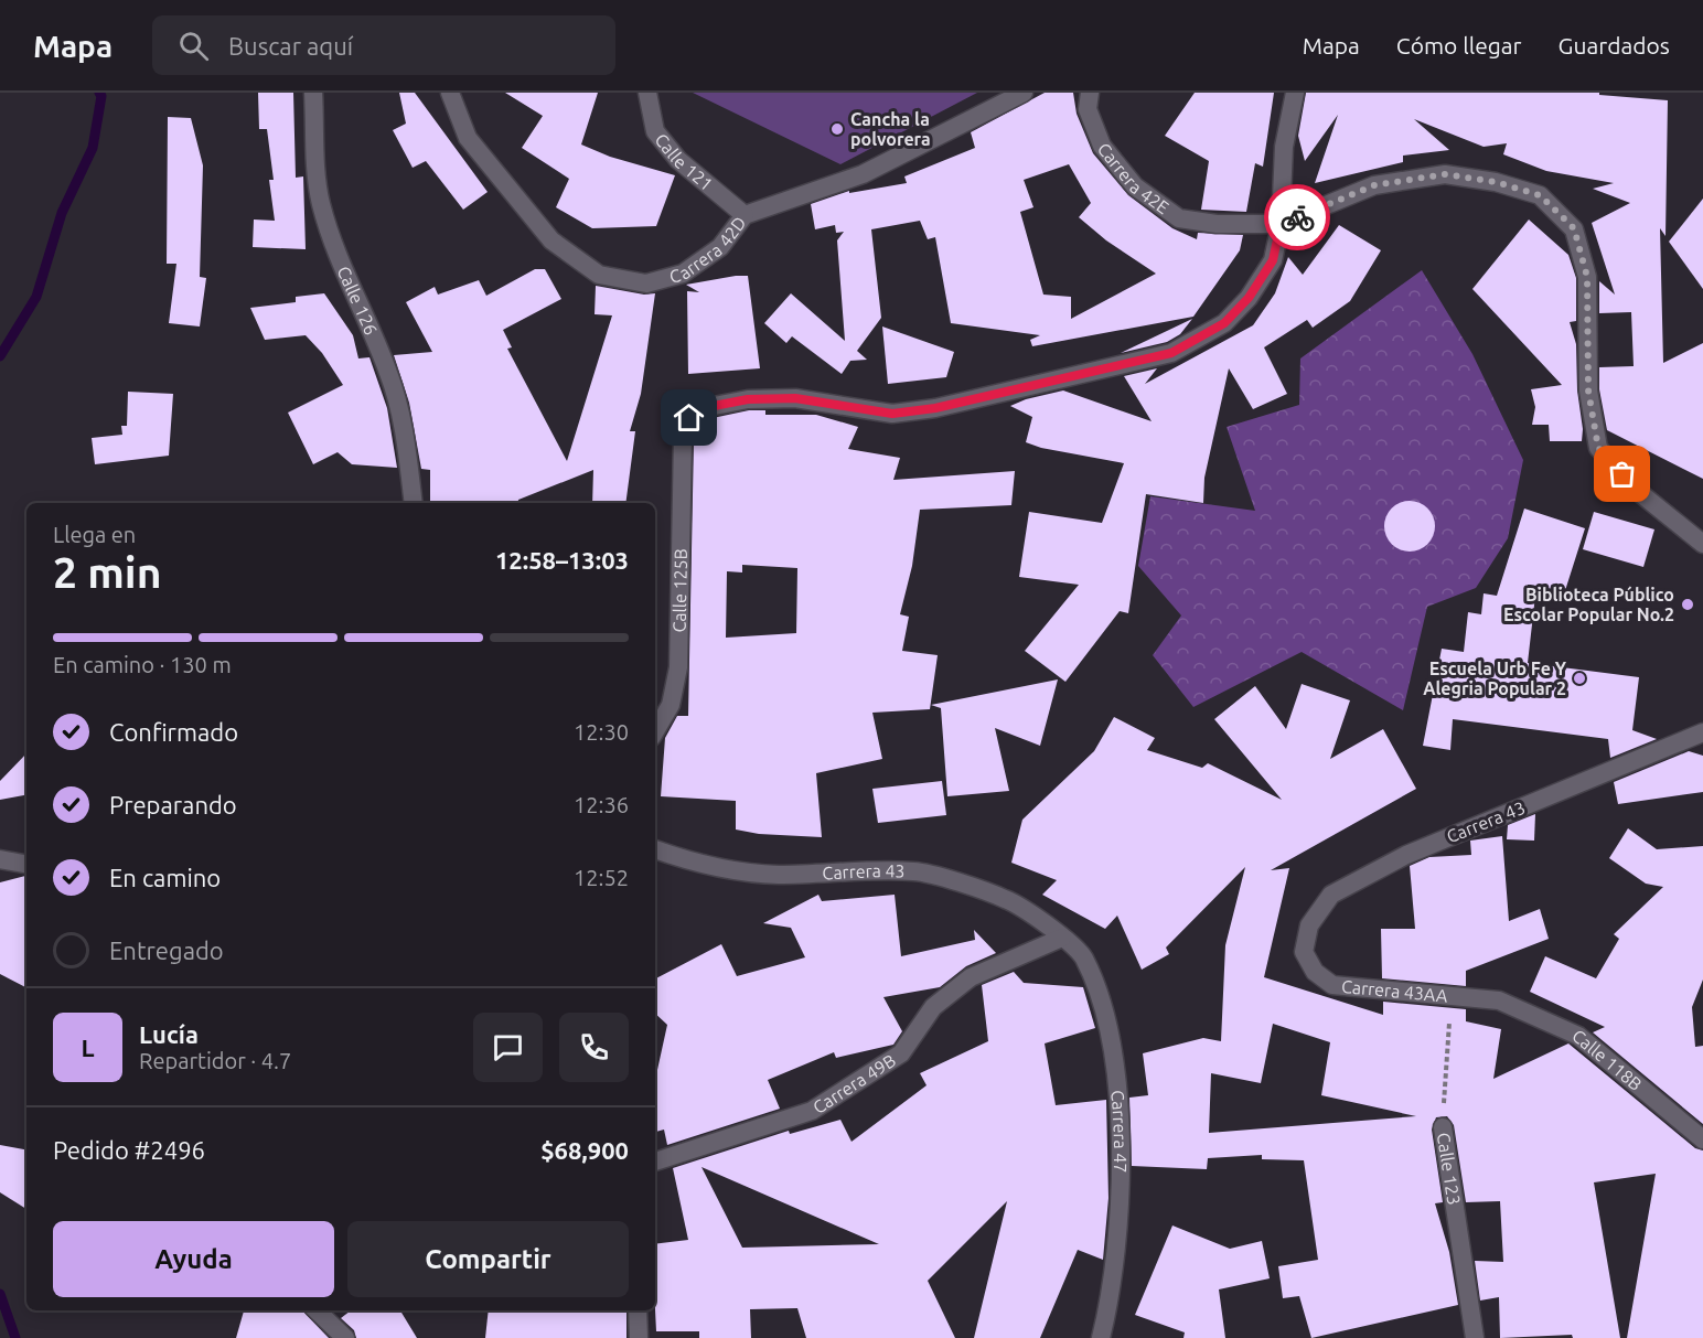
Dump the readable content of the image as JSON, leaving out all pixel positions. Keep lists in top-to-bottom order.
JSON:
{
  "streets": {
    "street": [
      "Calle 121",
      "Carrera 42E",
      "Carrera 42D",
      "Calle 126",
      "Calle 125B",
      "Carrera 43",
      "Carrera 43AA",
      "Calle 118B",
      "Carrera 49B",
      "Carrera 47",
      "Calle 123"
    ]
  },
  "crossings": [
    ["Calle 121", "Carrera 42D"],
    ["Carrera 42E", "Calle 125B"],
    ["Carrera 43", "Carrera 43AA"],
    ["Carrera 43", "Carrera 49B"],
    ["Carrera 43", "Carrera 47"],
    ["Carrera 43AA", "Calle 118B"],
    ["Carrera 43AA", "Calle 123"],
    ["Carrera 49B", "Carrera 47"]
  ],
  "places": ["Cancha la polvorera", "Biblioteca Público Escolar Popular No.2", "Escuela Urb Fe Y Alegria Popular 2"],
  "page": {
    "header": "Mapa",
    "search": "Buscar aquí",
    "nav": ["Mapa", "Cómo llegar", "Guardados"],
    "heading": ["2 min", "Llega en", "12:58–13:03"],
    "panel": [
      "Lucía",
      "Repartidor · 4.7",
      "Pedido #2496",
      "$68,900"
    ],
    "bar": "En camino · 130 m",
    "list": [
      ["Confirmado", "12:30"],
      ["Preparando", "12:36"],
      ["En camino", "12:52"],
      "Entregado"
    ],
    "round": "L",
    "buttons": ["Ayuda", "Compartir"]
  }
}
